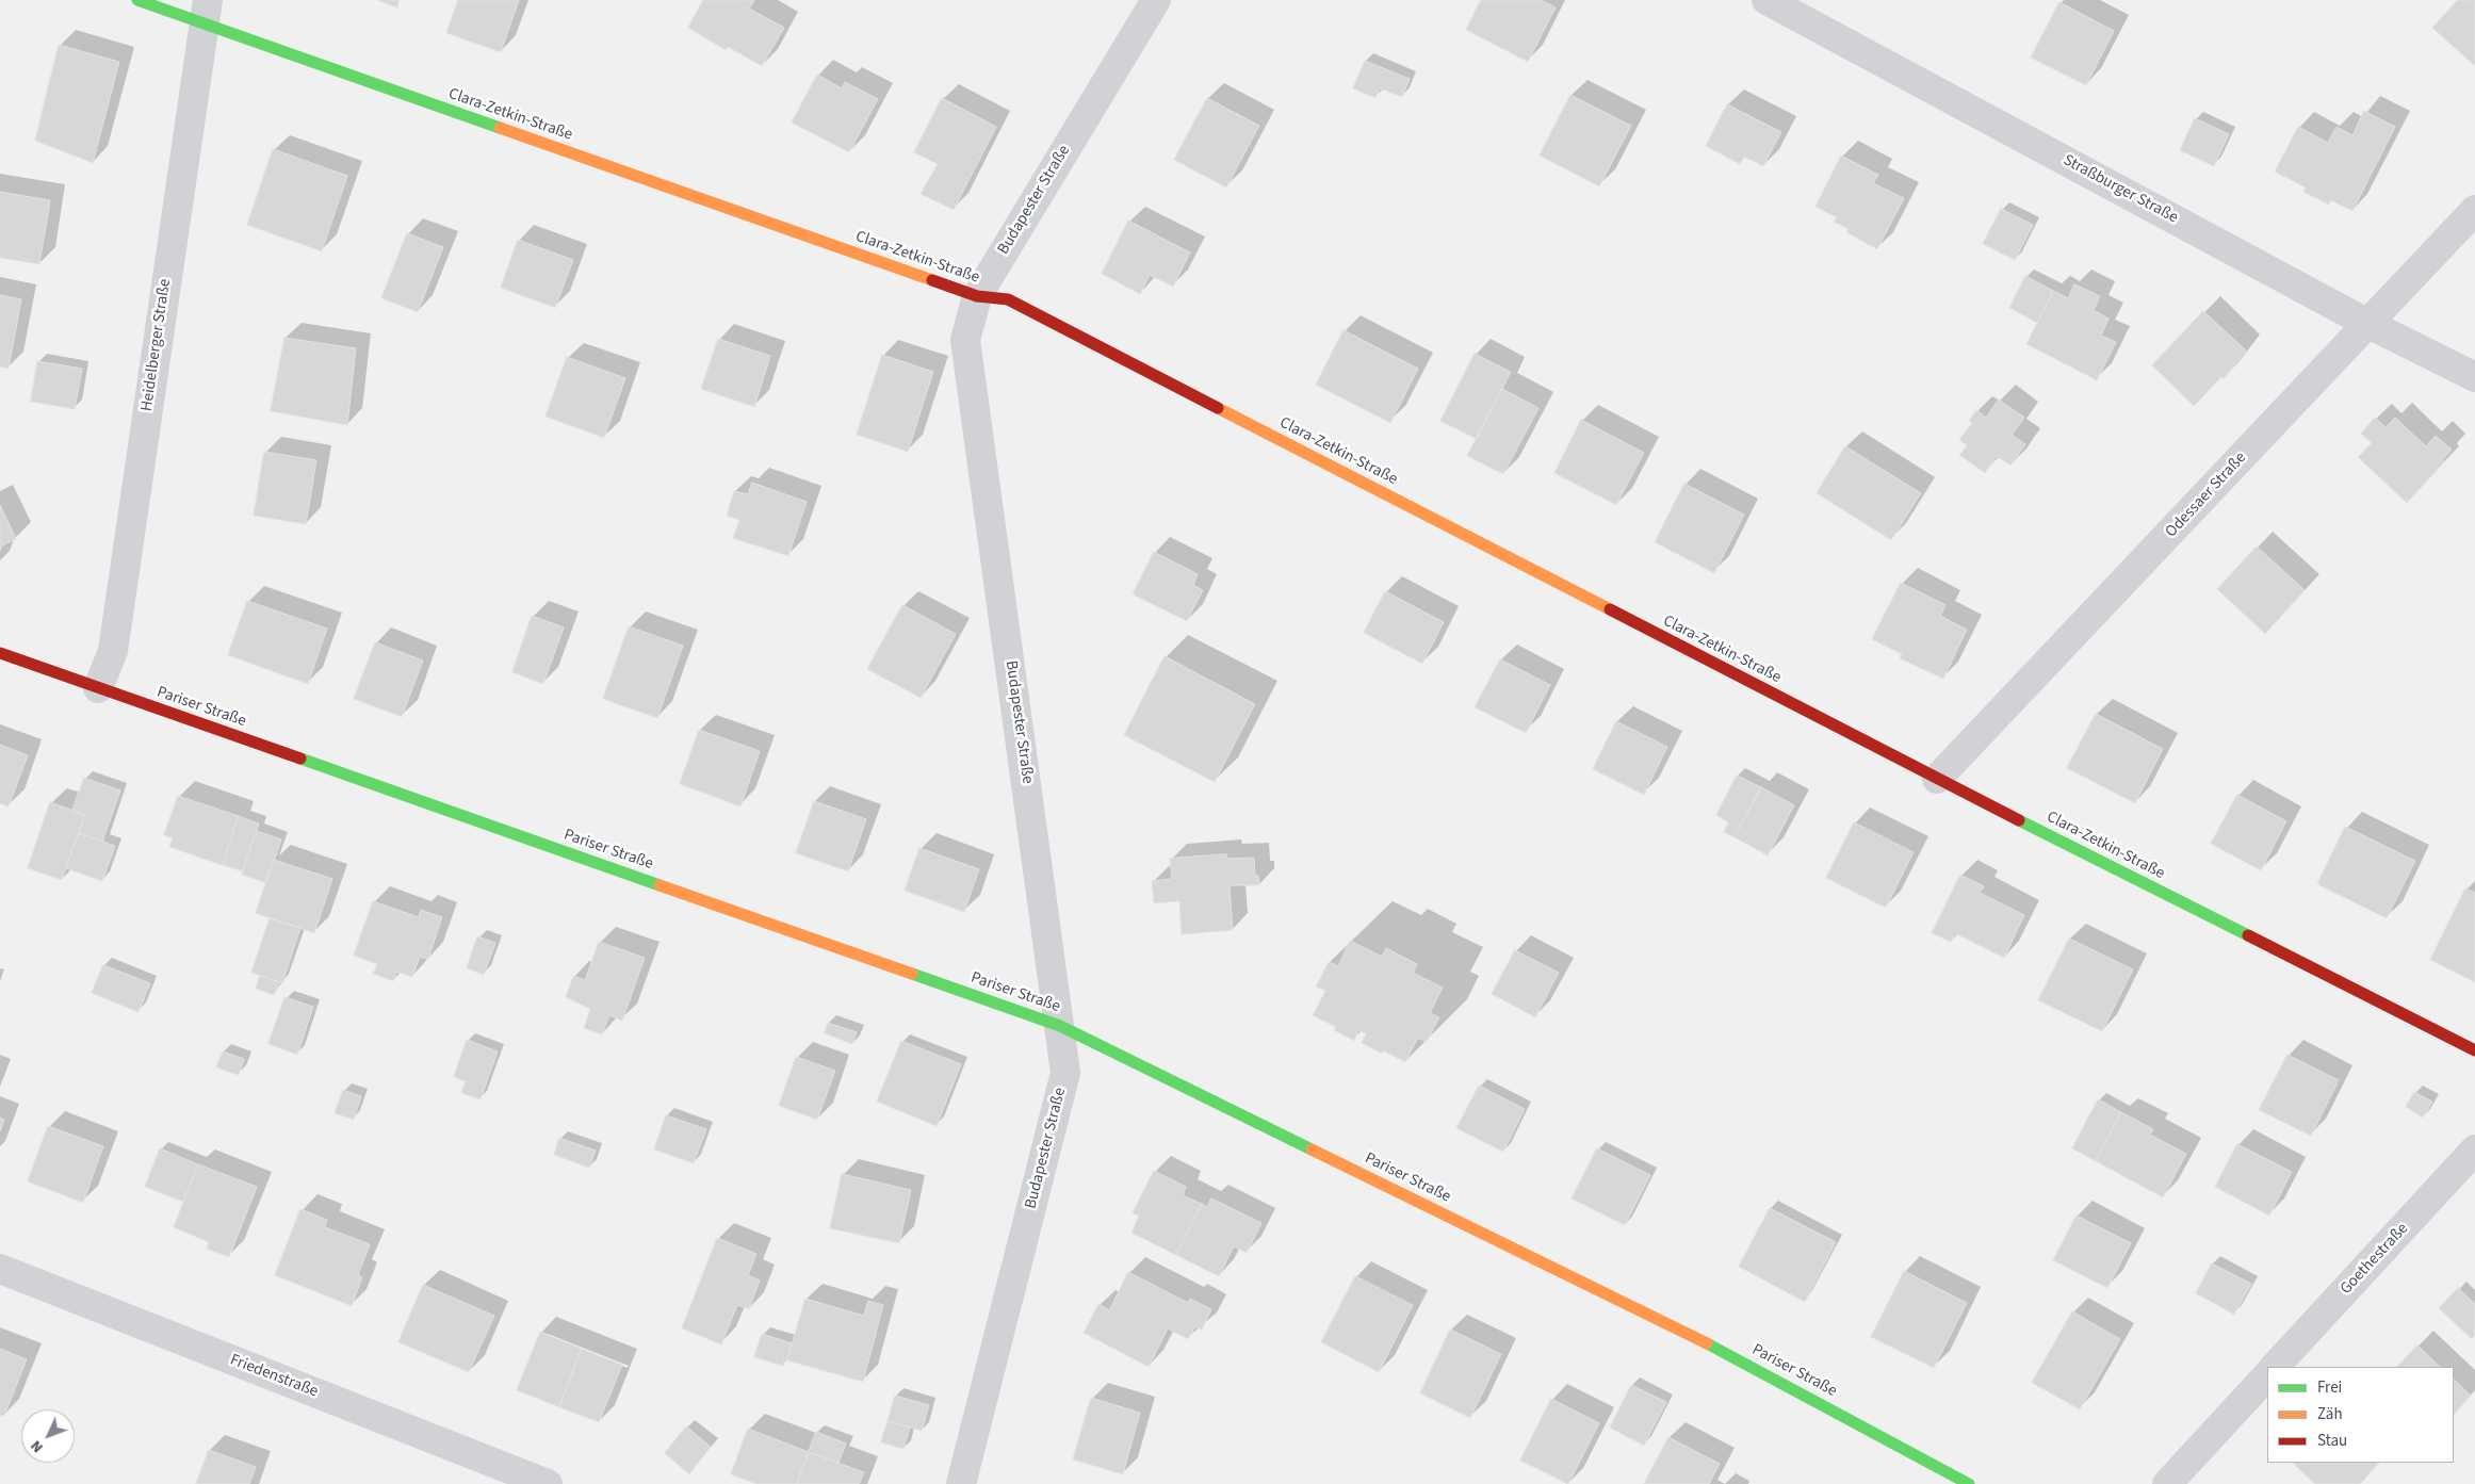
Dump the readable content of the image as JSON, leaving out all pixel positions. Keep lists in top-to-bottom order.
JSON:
{
  "streets": {
    "street": [
      "Clara-Zetkin-Straße",
      "Straßburger Straße",
      "Budapester Straße",
      "Heidelberger Straße",
      "Odessaer Straße",
      "Pariser Straße",
      "Goethestraße",
      "Friedenstraße"
    ]
  },
  "crossings": [
    ["Clara-Zetkin-Straße", "Budapester Straße"],
    ["Clara-Zetkin-Straße", "Heidelberger Straße"],
    ["Clara-Zetkin-Straße", "Odessaer Straße"],
    ["Straßburger Straße", "Odessaer Straße"],
    ["Budapester Straße", "Pariser Straße"],
    ["Heidelberger Straße", "Pariser Straße"]
  ],
  "legend": ["Frei", "Zäh", "Stau"],
  "north": "bottom left"
}
